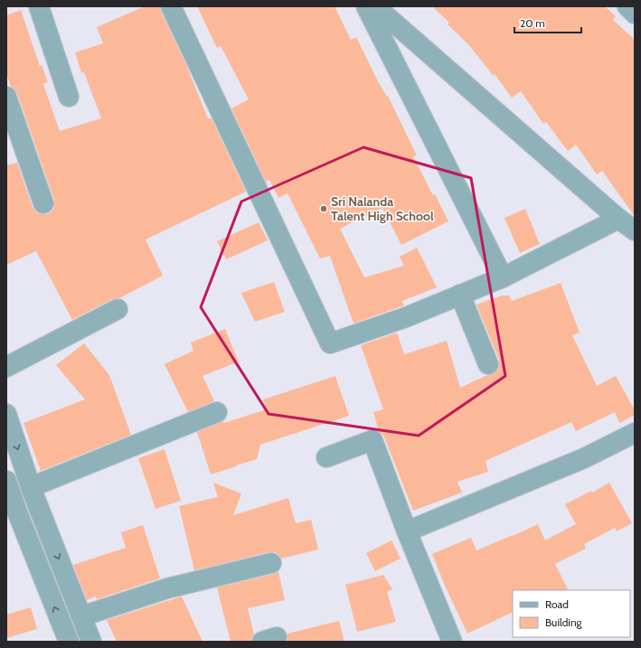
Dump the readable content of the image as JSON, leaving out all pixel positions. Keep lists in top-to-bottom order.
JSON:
{
  "places": ["Sri Nalanda Talent High School"],
  "legend": ["Road", "Building"],
  "scale_bar": "20 m"
}
